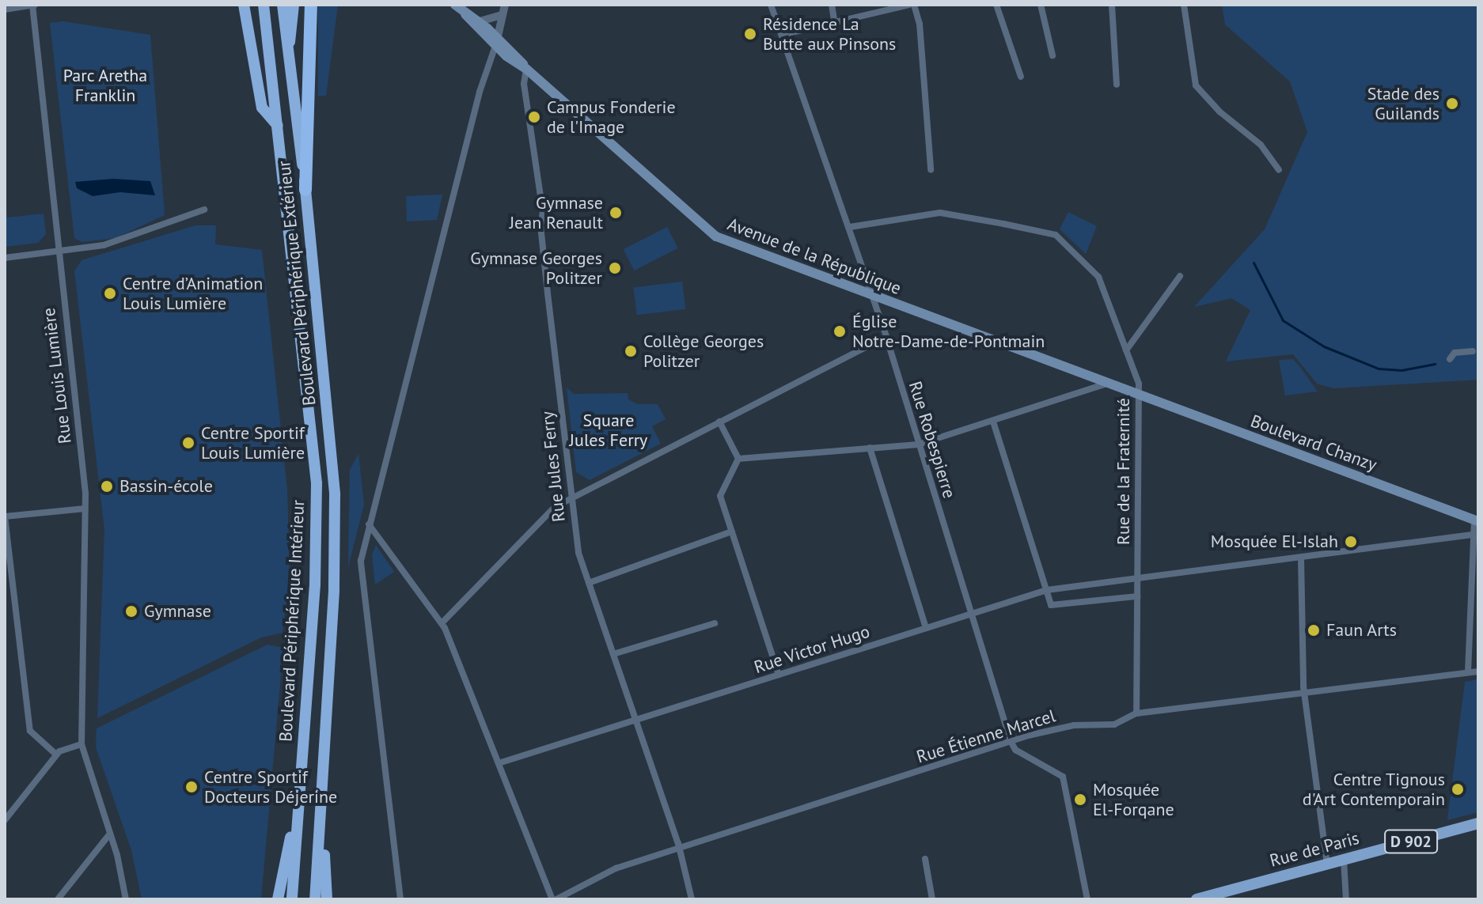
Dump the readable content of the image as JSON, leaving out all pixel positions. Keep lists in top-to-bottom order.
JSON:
{
  "streets": {
    "highway": ["Boulevard Périphérique Extérieur", "Boulevard Périphérique Intérieur"],
    "main road": [
      "Avenue de la République",
      "Boulevard Chanzy",
      "D 902",
      "Rue de Paris"
    ],
    "street": [
      "Rue Louis Lumière",
      "Rue Robespierre",
      "Rue Jules Ferry",
      "Rue de la Fraternité",
      "Rue Victor Hugo",
      "Rue Étienne Marcel"
    ]
  },
  "crossings": [
    ["Avenue de la République", "Rue Robespierre"],
    ["Avenue de la République", "Boulevard Chanzy"],
    ["Avenue de la République", "Rue Jules Ferry"],
    ["Avenue de la République", "Rue de la Fraternité"],
    ["Rue Robespierre", "Rue de la Fraternité"],
    ["Rue Robespierre", "Rue Victor Hugo"],
    ["Rue Robespierre", "Rue Étienne Marcel"],
    ["Boulevard Chanzy", "Rue de la Fraternité"],
    ["Rue Jules Ferry", "Rue Victor Hugo"],
    ["Rue Jules Ferry", "Rue Étienne Marcel"],
    ["Rue de la Fraternité", "Rue Victor Hugo"],
    ["Rue de la Fraternité", "Rue Étienne Marcel"]
  ],
  "parks": ["Parc Aretha Franklin", "Square Jules Ferry"],
  "places": [
    "Résidence La Butte aux Pinsons",
    "Stade des Guilands",
    "Campus Fonderie de l'Image",
    "Gymnase Jean Renault",
    "Gymnase Georges Politzer",
    "Centre d’Animation Louis Lumière",
    "Église Notre-Dame-de-Pontmain",
    "Collège Georges Politzer",
    "Centre Sportif Louis Lumière",
    "Bassin-école",
    "Mosquée El-Islah",
    "Gymnase",
    "Faun Arts",
    "Centre Sportif Docteurs Déjerine",
    "Centre Tignous d'Art Contemporain",
    "Mosquée El-Forqane"
  ]
}
